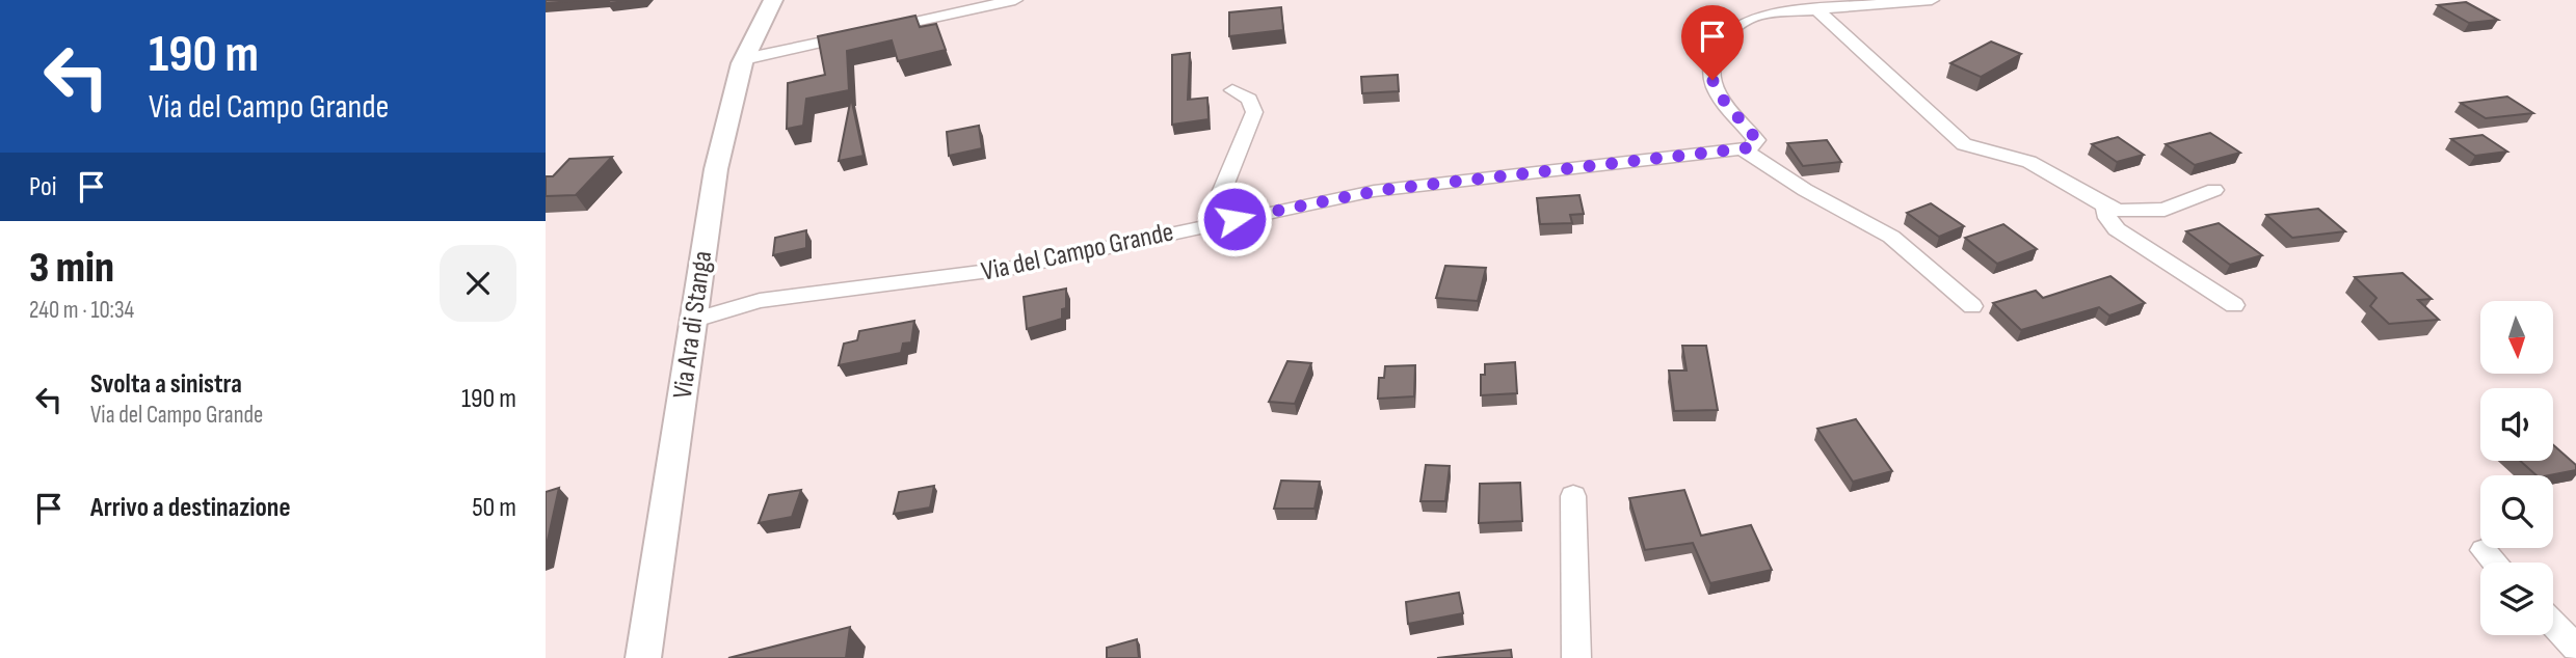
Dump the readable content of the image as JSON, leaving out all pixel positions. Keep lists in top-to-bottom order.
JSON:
{
  "streets": {
    "street": ["Via del Campo Grande", "Via Ara di Stanga"]
  },
  "crossings": [
    ["Via del Campo Grande", "Via Ara di Stanga"]
  ],
  "north": "bottom",
  "page": {
    "turn": ["190 m", "Via del Campo Grande"],
    "then": "Poi",
    "heading": ["3 min", "240 m · 10:34"],
    "list": [
      {
        "name": "Svolta a sinistra",
        "note": "Via del Campo Grande",
        "value": "190 m"
      },
      {
        "name": "Arrivo a destinazione",
        "value": "50 m"
      }
    ]
  }
}
